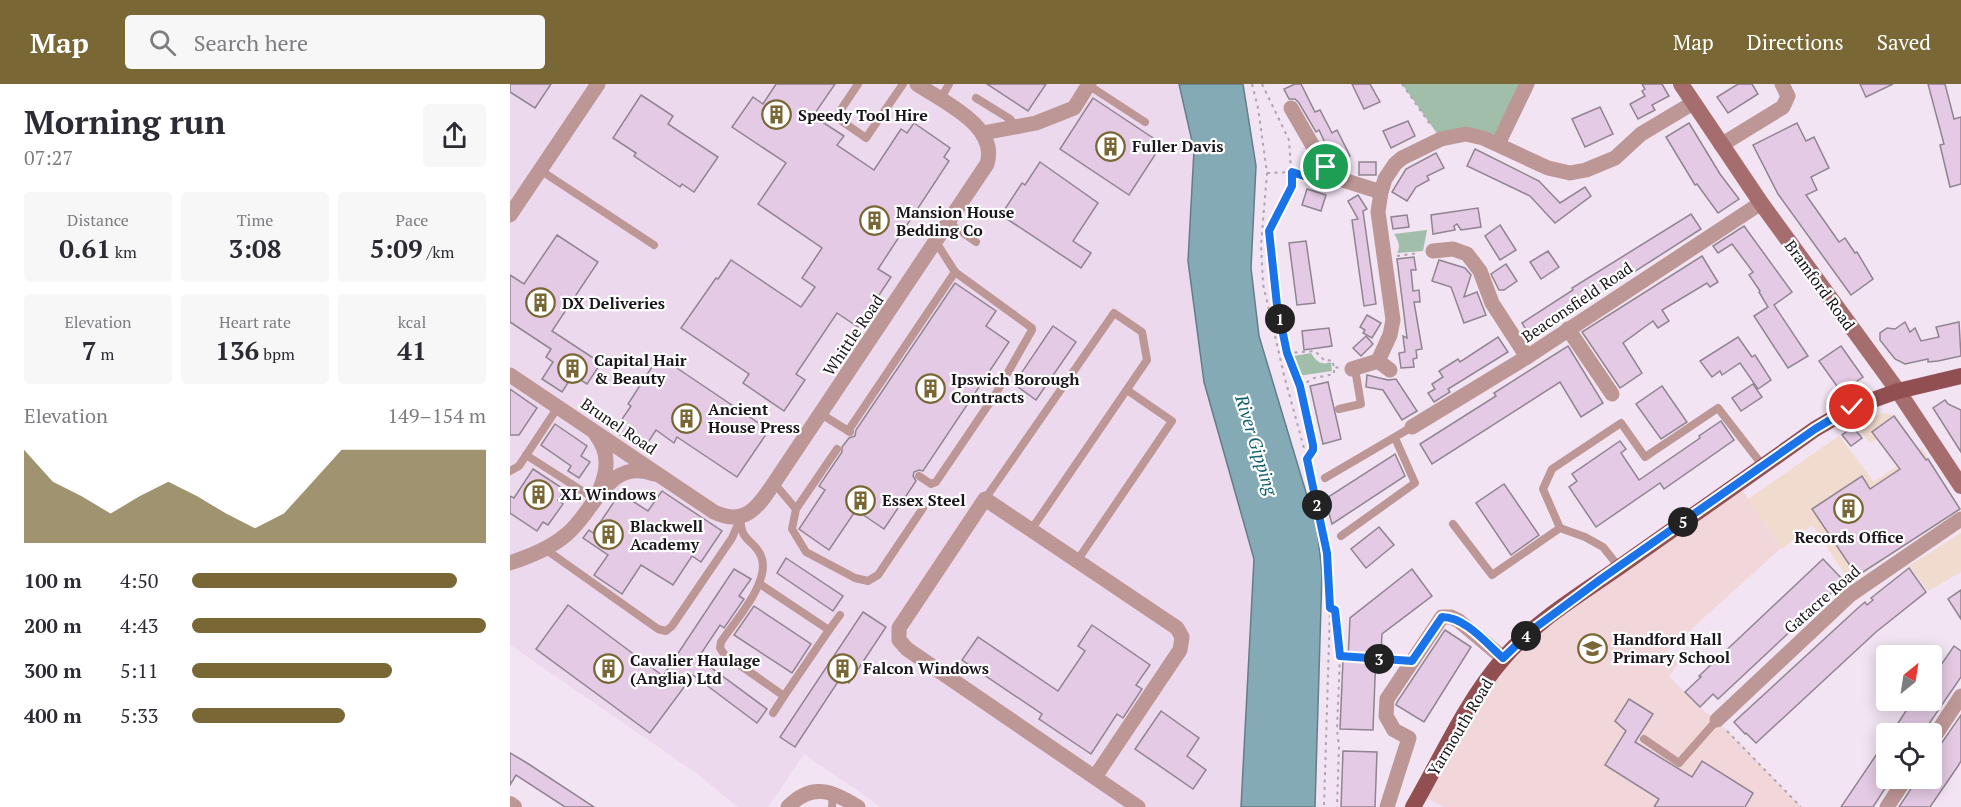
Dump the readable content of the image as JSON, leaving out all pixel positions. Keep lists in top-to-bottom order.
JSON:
{
  "streets": {
    "main road": ["Bramford Road", "Yarmouth Road"],
    "street": [
      "Beaconsfield Road",
      "Whittle Road",
      "Brunel Road",
      "Gatacre Road"
    ]
  },
  "crossings": [
    ["Bramford Road", "Beaconsfield Road"],
    ["Bramford Road", "Yarmouth Road"],
    ["Whittle Road", "Brunel Road"]
  ],
  "water": ["River Gipping"],
  "places": {
    "building": [
      "Speedy Tool Hire",
      "Fuller Davis",
      "Mansion House Bedding Co",
      "DX Deliveries",
      "Capital Hair & Beauty",
      "Ipswich Borough Contracts",
      "Ancient House Press",
      "XL Windows",
      "Essex Steel",
      "Records Office",
      "Blackwell Academy",
      "Falcon Windows",
      "Cavalier Haulage (Anglia) Ltd"
    ],
    "school or university": ["Handford Hall Primary School"]
  },
  "north": "top right",
  "page": {
    "header": "Map",
    "search": "Search here",
    "nav": ["Map", "Directions", "Saved"],
    "heading": ["Morning run", "07:27"],
    "stats": [
      ["Distance", "0.61 km"],
      ["Time", "3:08"],
      ["Pace", "5:09 /km"],
      ["Elevation", "7 m"],
      ["Heart rate", "136 bpm"],
      ["kcal", "41"]
    ],
    "pins": [
      "1",
      "2",
      "5",
      "4",
      "3"
    ],
    "chart": ["Elevation", "149–154 m"],
    "list": [
      {
        "name": "100 m",
        "note": "4:50"
      },
      {
        "name": "200 m",
        "note": "4:43"
      },
      {
        "name": "300 m",
        "note": "5:11"
      },
      {
        "name": "400 m",
        "note": "5:33"
      }
    ]
  }
}
